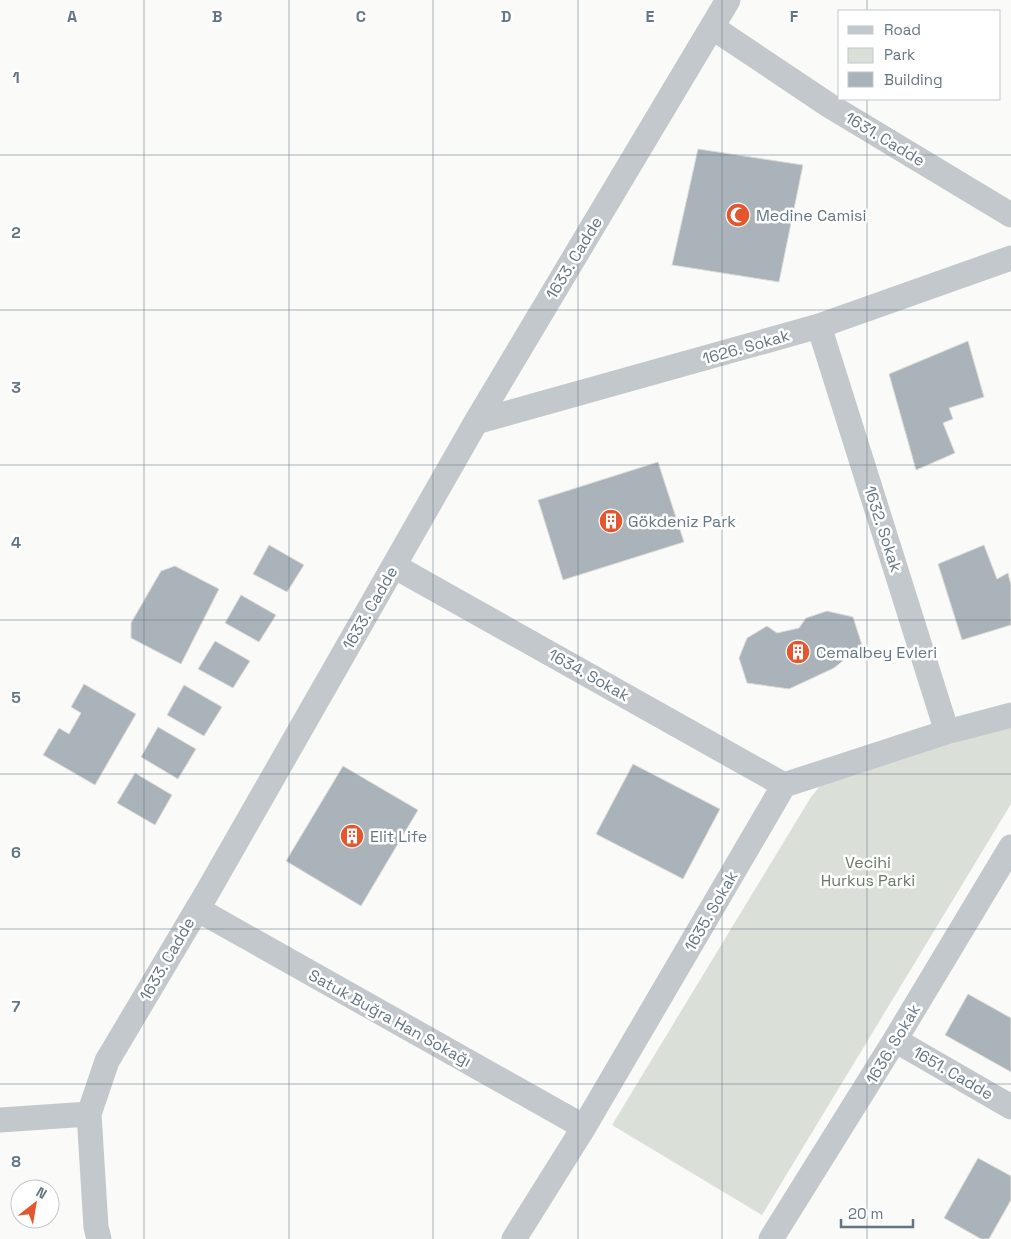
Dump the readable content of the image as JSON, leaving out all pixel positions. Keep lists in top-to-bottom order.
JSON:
{
  "streets": {
    "street": [
      "1631. Cadde",
      "1633. Cadde",
      "1626. Sokak",
      "1632. Sokak",
      "1634. Sokak",
      "1635. Sokak",
      "Satuk Buğra Han Sokağı",
      "1636. Sokak",
      "1651. Cadde"
    ]
  },
  "crossings": [
    ["1631. Cadde", "1633. Cadde"],
    ["1633. Cadde", "1626. Sokak"],
    ["1633. Cadde", "1634. Sokak"],
    ["1633. Cadde", "Satuk Buğra Han Sokağı"],
    ["1626. Sokak", "1632. Sokak"],
    ["1634. Sokak", "1635. Sokak"],
    ["1635. Sokak", "Satuk Buğra Han Sokağı"],
    ["1636. Sokak", "1651. Cadde"]
  ],
  "parks": ["Vecihi Hurkus Parki"],
  "places": {
    "mosque": ["Medine Camisi"],
    "building": ["Gökdeniz Park", "Cemalbey Evleri", "Elit Life"]
  },
  "legend": ["Road", "Park", "Building"],
  "scale_bar": "20 m",
  "north": "top right",
  "grid": {
    "columns": [
      "A",
      "B",
      "C",
      "D",
      "E",
      "F"
    ],
    "rows": [
      "1",
      "2",
      "3",
      "4",
      "5",
      "6",
      "7",
      "8"
    ]
  }
}
